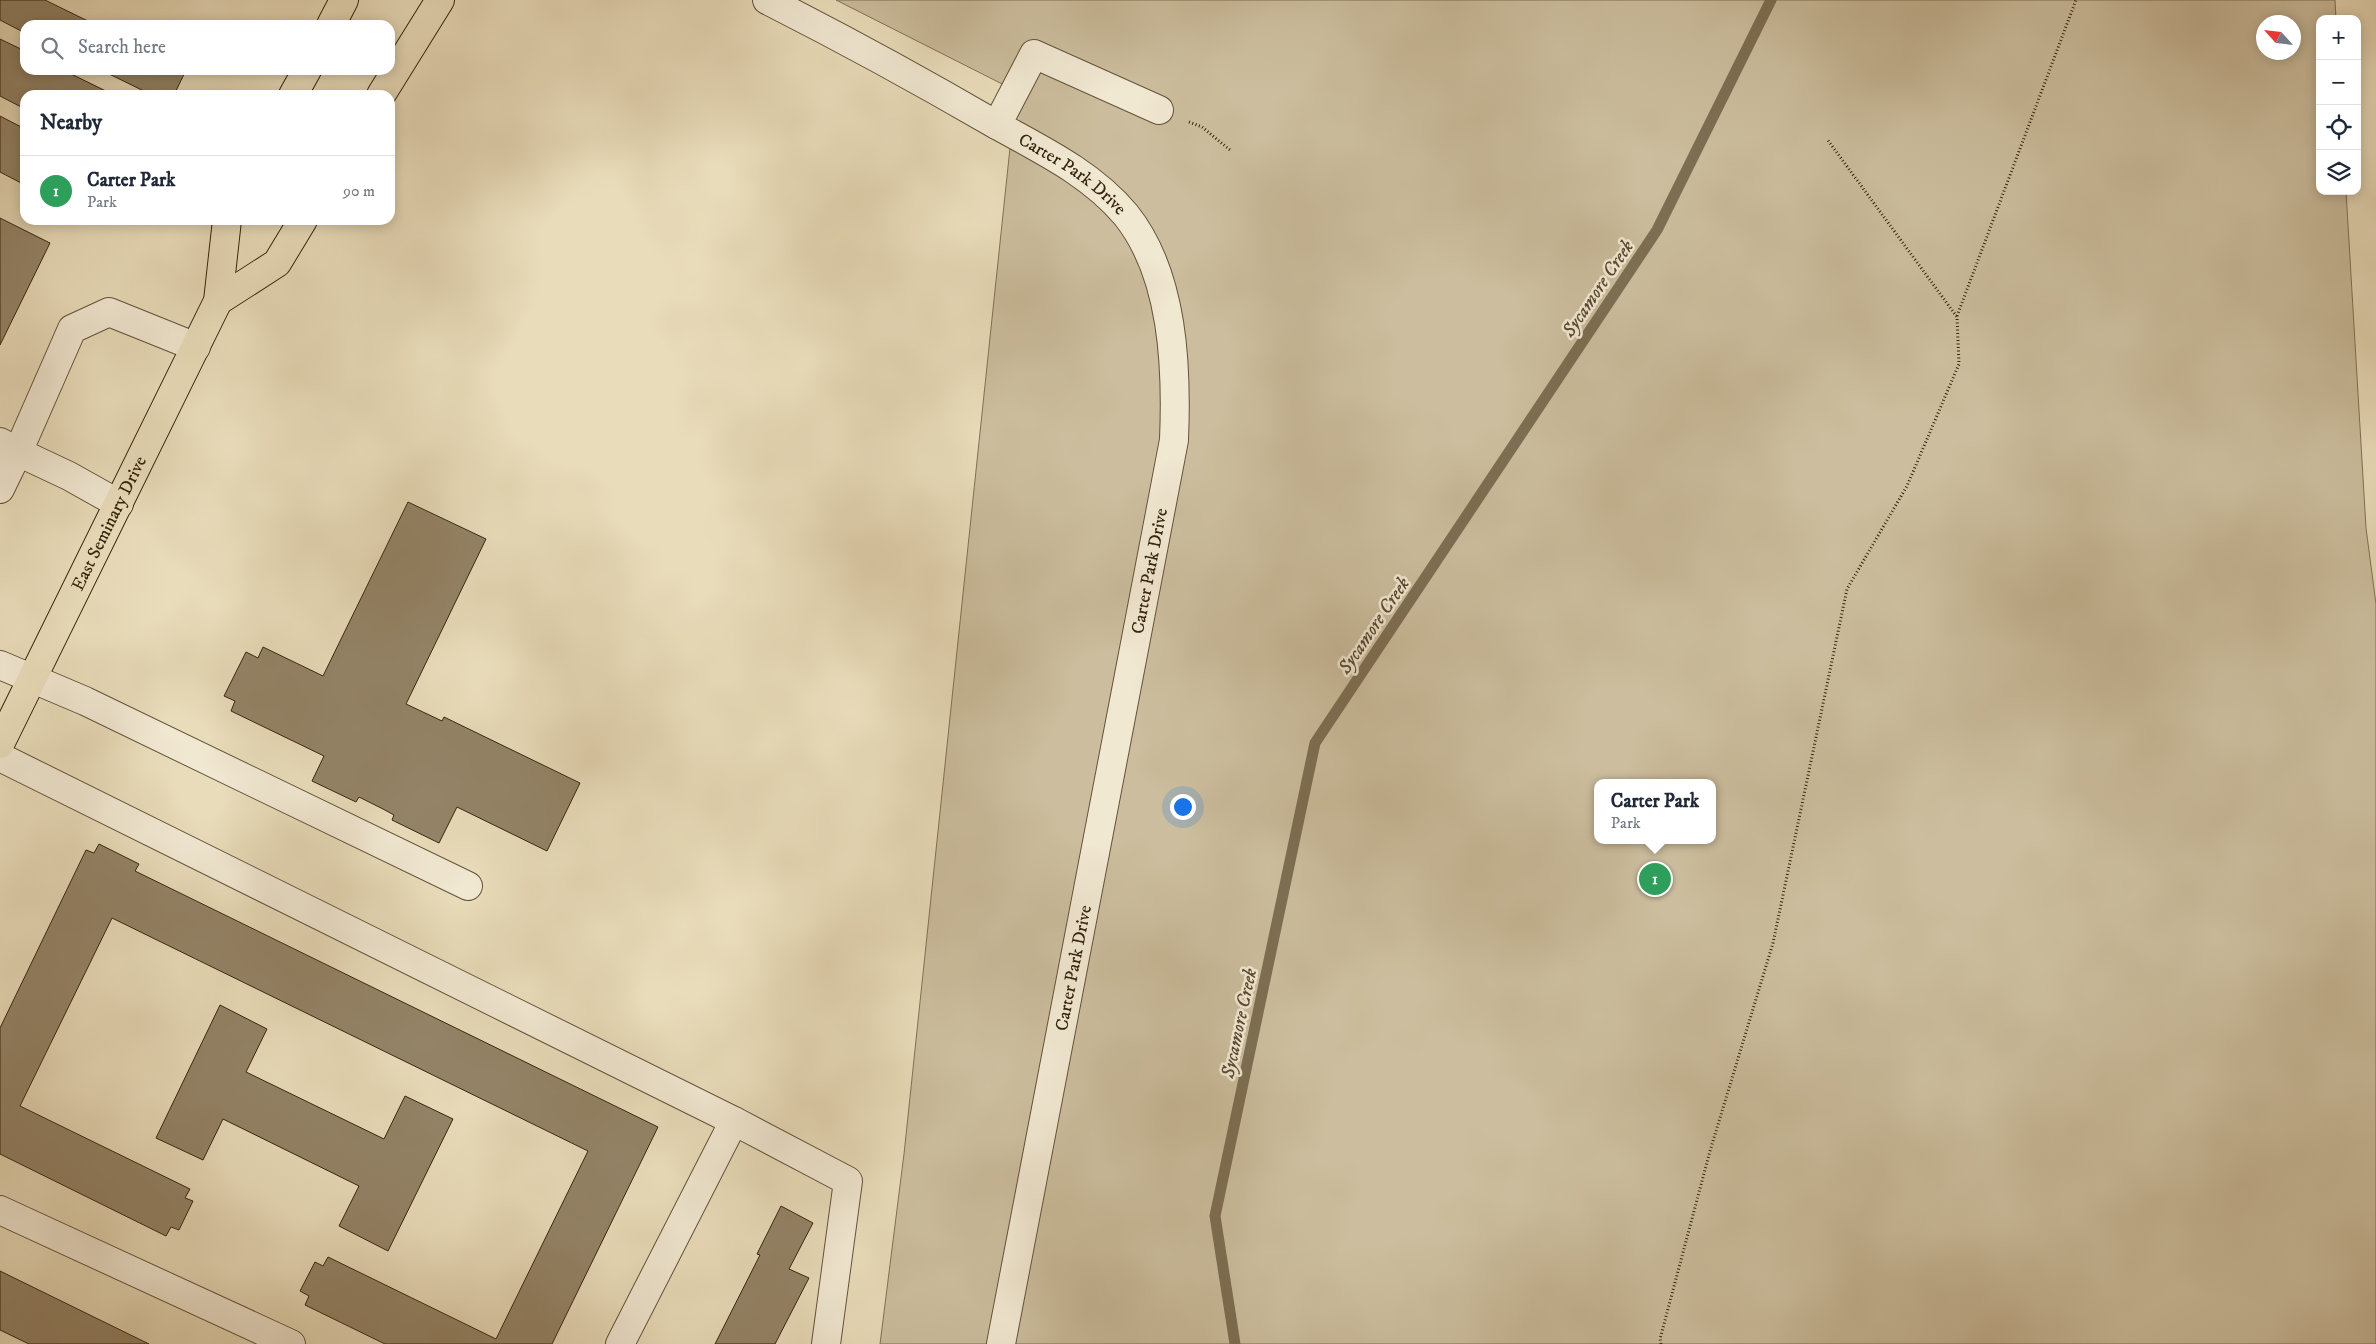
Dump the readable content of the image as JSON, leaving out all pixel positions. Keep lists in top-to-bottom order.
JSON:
{
  "streets": {
    "main road": ["East Seminary Drive"],
    "street": ["Carter Park Drive"]
  },
  "water": ["Sycamore Creek"],
  "north": "top left",
  "page": {
    "map_buttons": ["+", "−"],
    "search": "Search here",
    "heading": "Nearby",
    "list": [
      {
        "mark": "1",
        "name": "Carter Park",
        "note": "Park",
        "value": "90 m"
      }
    ],
    "popup": ["Carter Park", "Park"],
    "pins": "1"
  }
}
